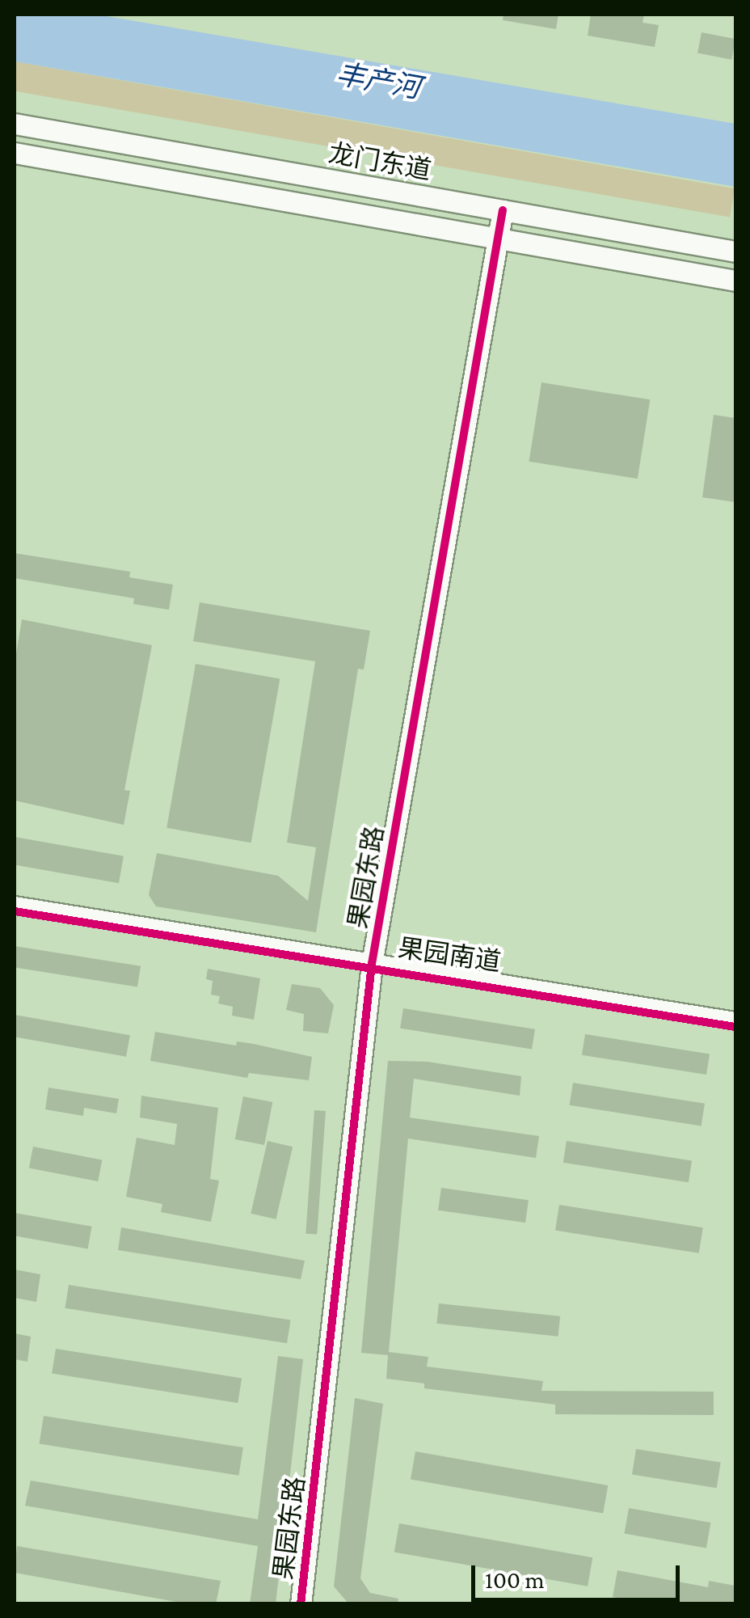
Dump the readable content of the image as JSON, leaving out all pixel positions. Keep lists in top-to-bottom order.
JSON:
{
  "streets": {
    "street": ["龙门东道", "果园东路", "果园南道"]
  },
  "crossings": [
    ["龙门东道", "果园东路"],
    ["果园东路", "果园南道"]
  ],
  "water": ["丰产河"],
  "scale_bar": "100 m"
}
